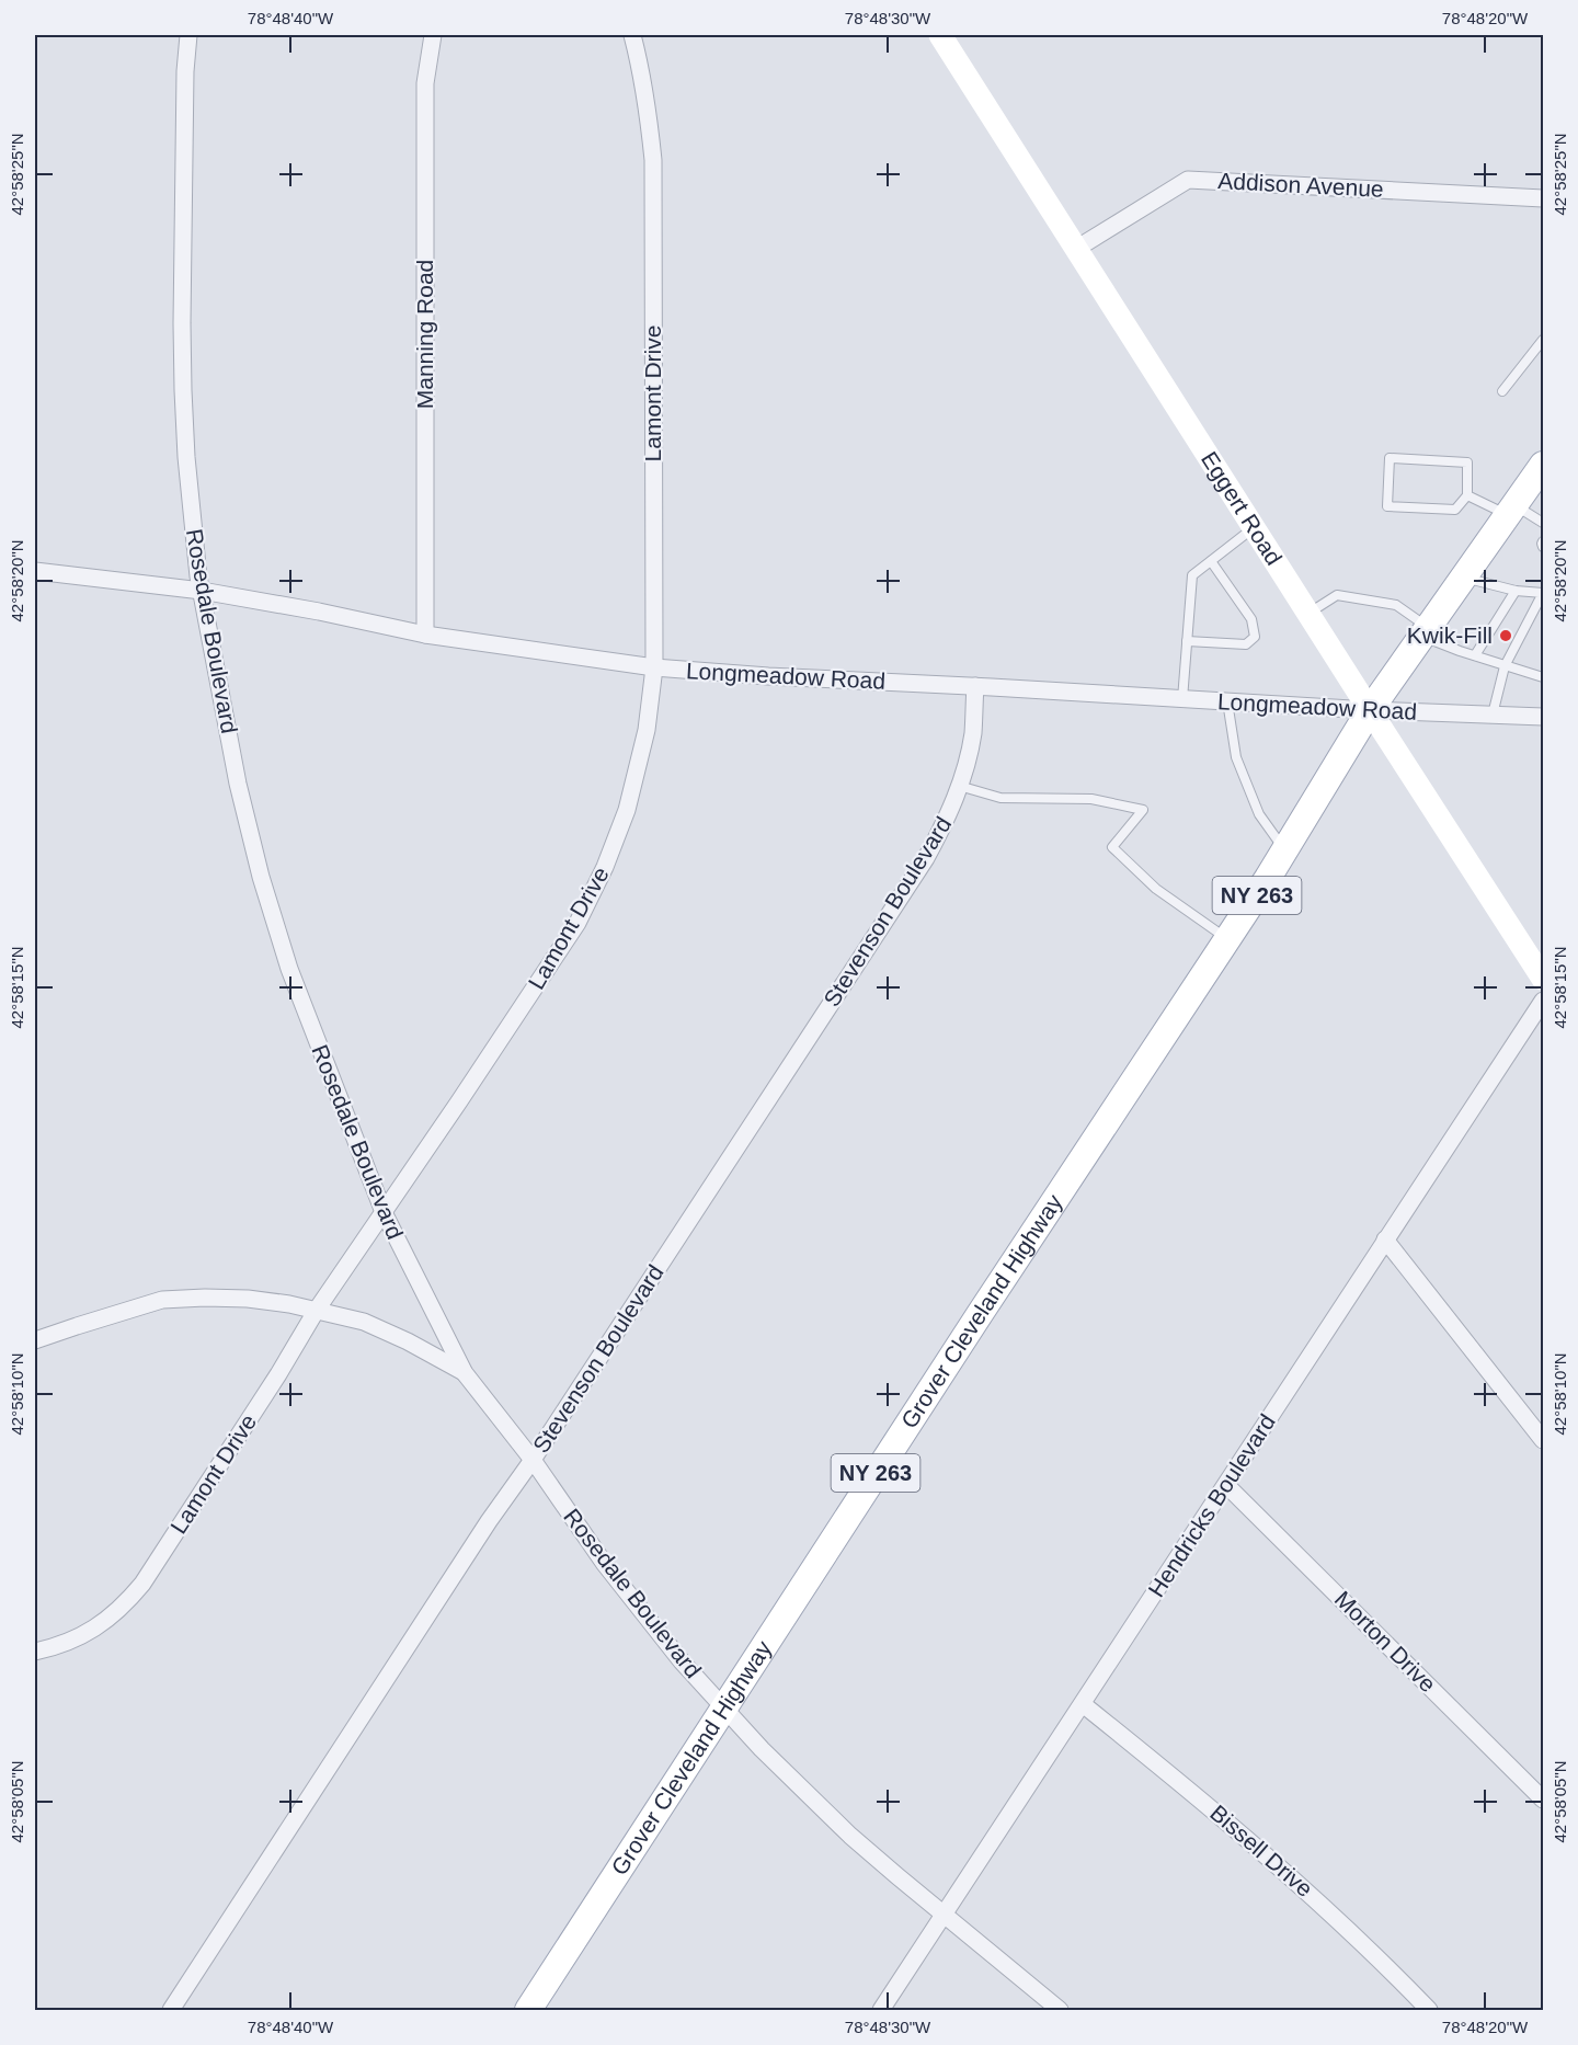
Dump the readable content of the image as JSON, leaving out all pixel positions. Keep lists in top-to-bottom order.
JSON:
{
  "streets": {
    "main road": ["NY 263", "Grover Cleveland Highway"],
    "street": [
      "Addison Avenue",
      "Manning Road",
      "Lamont Drive",
      "Eggert Road",
      "Rosedale Boulevard",
      "Longmeadow Road",
      "Stevenson Boulevard",
      "Hendricks Boulevard",
      "Morton Drive",
      "Bissell Drive"
    ]
  },
  "crossings": [
    ["Addison Avenue", "Eggert Road"],
    ["Manning Road", "Longmeadow Road"],
    ["Lamont Drive", "Rosedale Boulevard"],
    ["Lamont Drive", "Longmeadow Road"],
    ["Eggert Road", "Longmeadow Road"],
    ["Eggert Road", "NY 263"],
    ["Eggert Road", "Grover Cleveland Highway"],
    ["Rosedale Boulevard", "Longmeadow Road"],
    ["Rosedale Boulevard", "Stevenson Boulevard"],
    ["Rosedale Boulevard", "Grover Cleveland Highway"],
    ["Rosedale Boulevard", "Hendricks Boulevard"],
    ["Longmeadow Road", "NY 263"],
    ["Longmeadow Road", "Stevenson Boulevard"],
    ["Longmeadow Road", "Grover Cleveland Highway"],
    ["NY 263", "Grover Cleveland Highway"],
    ["Hendricks Boulevard", "Morton Drive"],
    ["Hendricks Boulevard", "Bissell Drive"]
  ],
  "places": ["Kwik-Fill"],
  "coordinates": [
    "78°48'40\"W",
    "78°48'30\"W",
    "78°48'20\"W",
    "42°58'25\"N",
    "42°58'20\"N",
    "42°58'15\"N",
    "42°58'10\"N",
    "42°58'05\"N"
  ]
}
